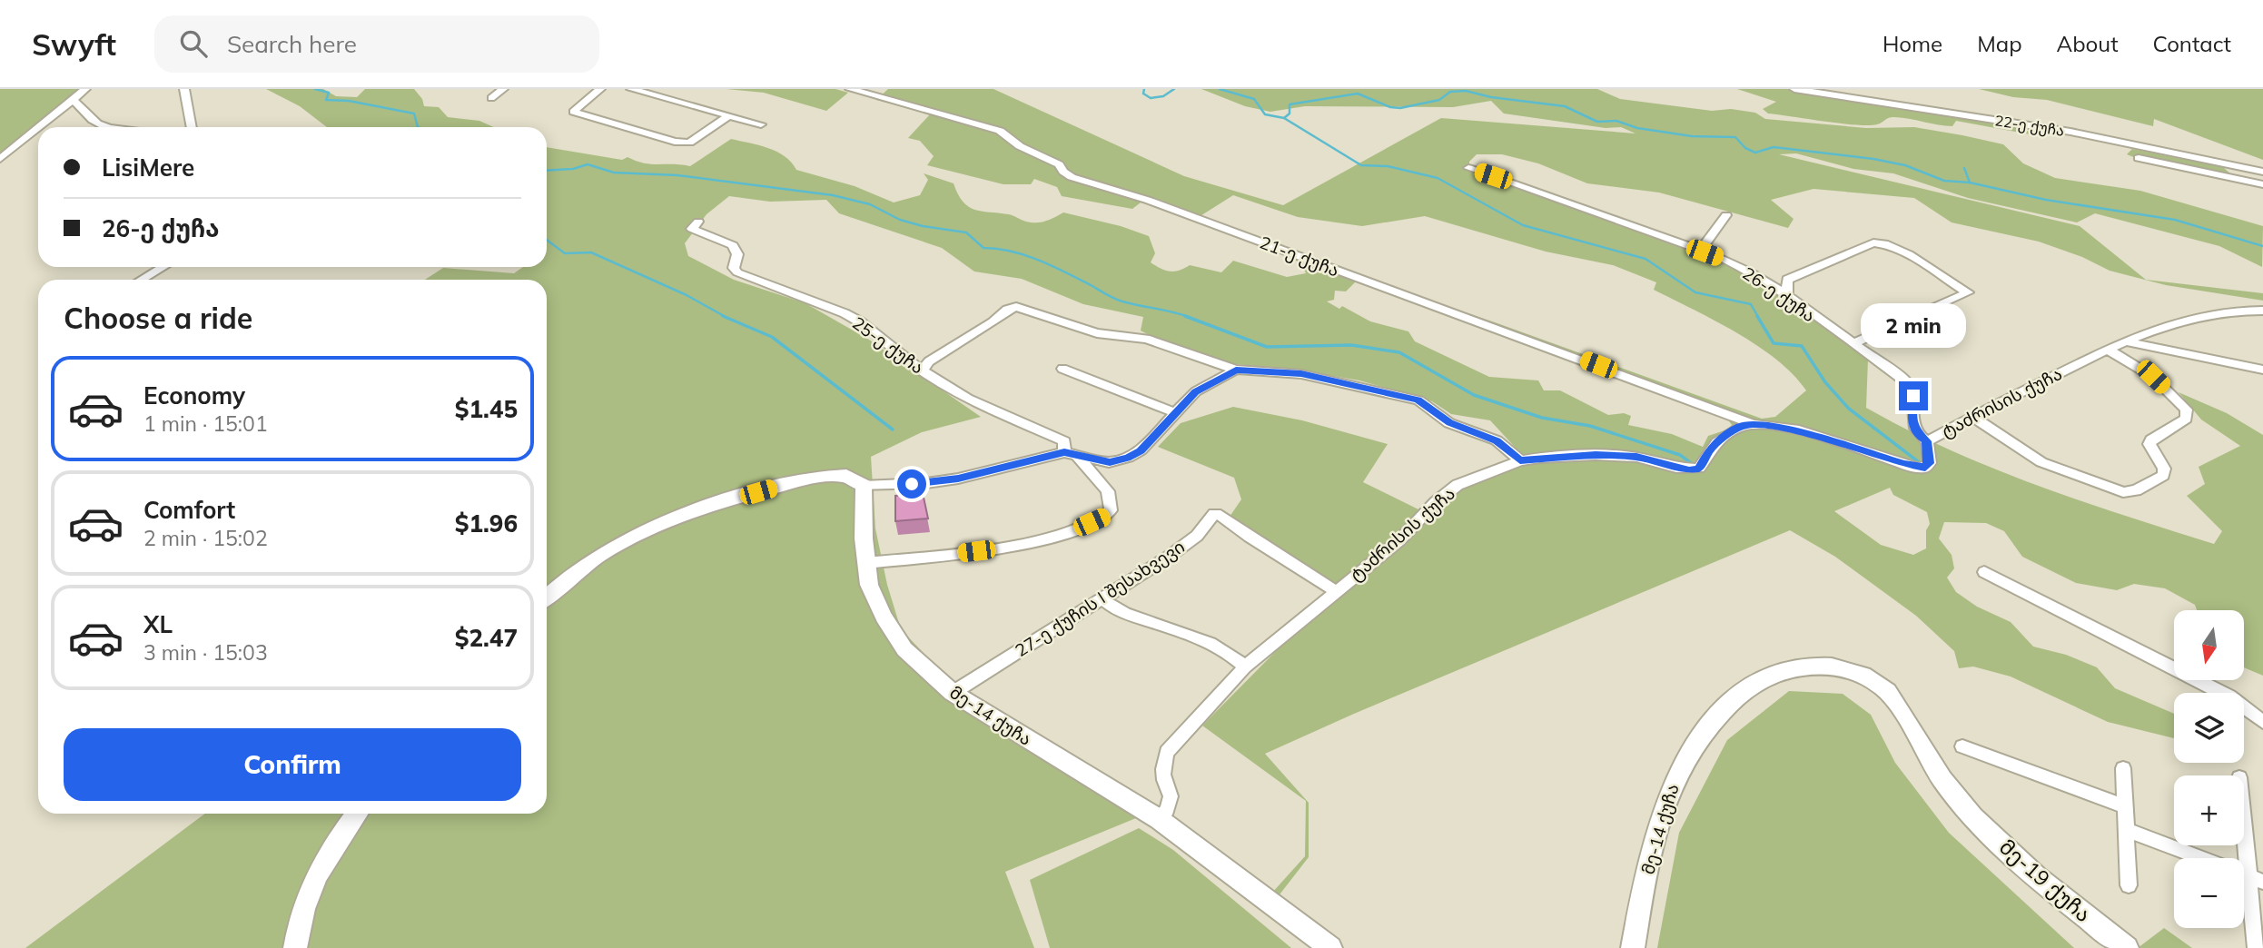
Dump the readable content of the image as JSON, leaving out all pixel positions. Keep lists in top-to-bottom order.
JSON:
{
  "streets": {
    "street": [
      "22-ე ქუჩა",
      "21-ე ქუჩა",
      "26-ე ქუჩა",
      "25-ე ქუჩა",
      "ტაძრისის ქუჩა",
      "27-ე ქუჩის I შესახვევი",
      "მე-14 ქუჩა",
      "მე-19 ქუჩა"
    ]
  },
  "crossings": [
    ["21-ე ქუჩა", "ტაძრისის ქუჩა"],
    ["26-ე ქუჩა", "ტაძრისის ქუჩა"],
    ["ტაძრისის ქუჩა", "27-ე ქუჩის I შესახვევი"],
    ["ტაძრისის ქუჩა", "მე-14 ქუჩა"],
    ["27-ე ქუჩის I შესახვევი", "მე-14 ქუჩა"],
    ["მე-14 ქუჩა", "მე-19 ქუჩა"]
  ],
  "north": "bottom",
  "page": {
    "header": "Swyft",
    "search": "Search here",
    "nav": [
      "Home",
      "Map",
      "About",
      "Contact"
    ],
    "banner": ["LisiMere", "26-ე ქუჩა"],
    "heading": "Choose a ride",
    "bubble": "2 min",
    "list": [
      {
        "name": "Economy",
        "note": "1 min · 15:01",
        "value": "$1.45"
      },
      {
        "name": "Comfort",
        "note": "2 min · 15:02",
        "value": "$1.96"
      },
      {
        "name": "XL",
        "note": "3 min · 15:03",
        "value": "$2.47"
      }
    ],
    "map_buttons": ["+", "−"],
    "buttons": "Confirm"
  }
}
